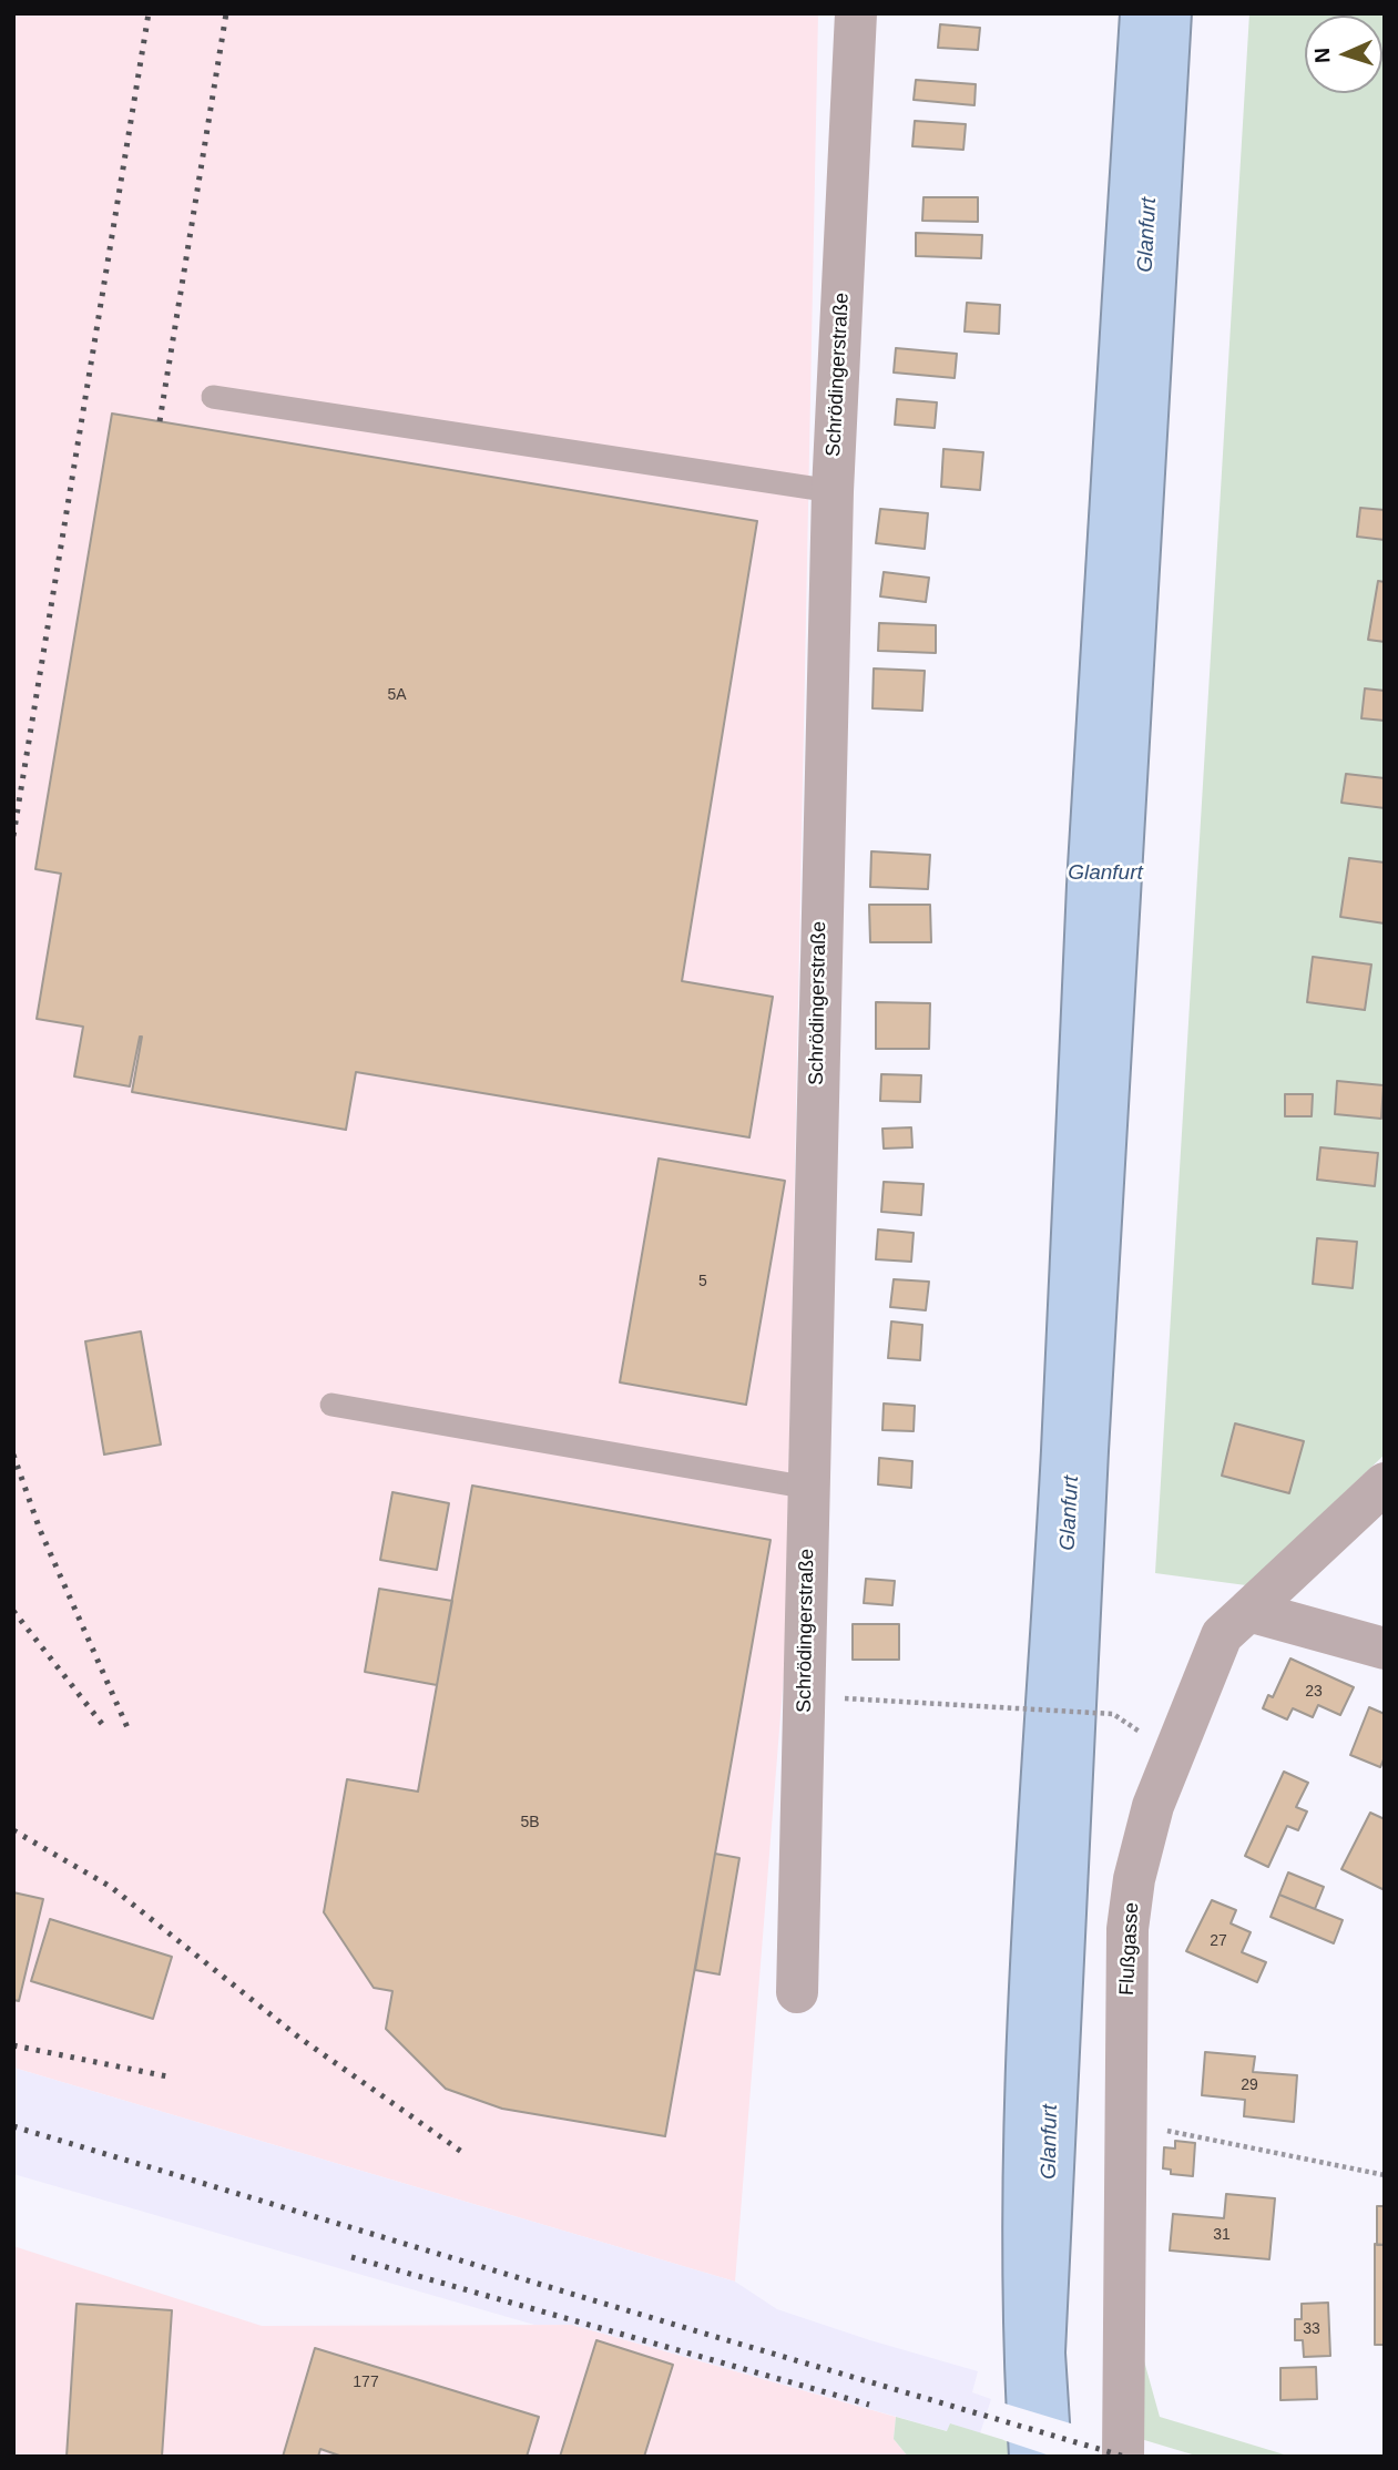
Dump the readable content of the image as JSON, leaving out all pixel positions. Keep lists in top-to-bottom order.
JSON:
{
  "streets": {
    "street": ["Schrödingerstraße", "Flußgasse"]
  },
  "water": ["Glanfurt"],
  "house_numbers": [
    "5A",
    "5",
    "23",
    "5B",
    "27",
    "29",
    "31",
    "33",
    "177"
  ],
  "north": "left"
}
